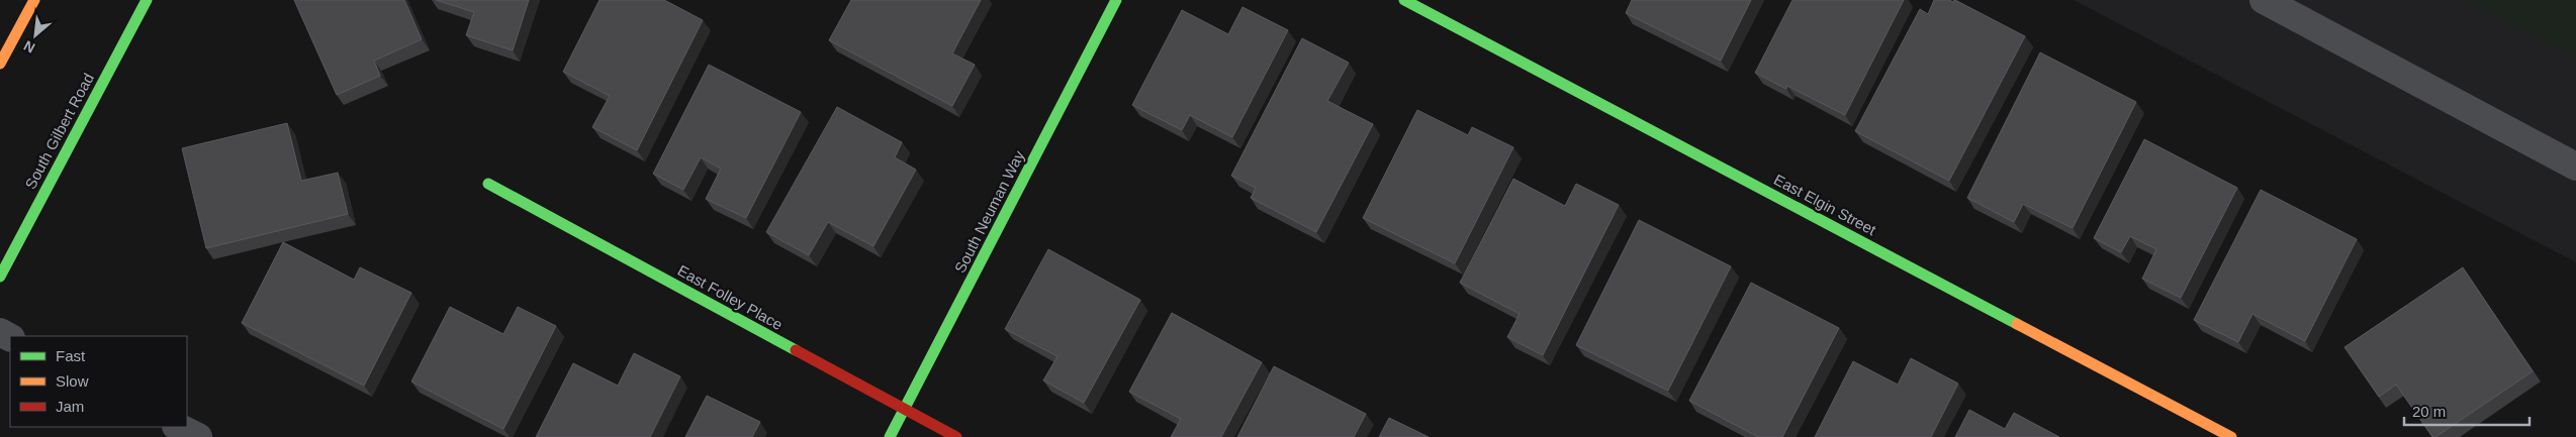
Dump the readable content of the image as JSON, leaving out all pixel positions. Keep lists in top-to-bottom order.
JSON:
{
  "streets": {
    "street": [
      "South Gilbert Road",
      "East Elgin Street",
      "South Neuman Way",
      "East Folley Place"
    ]
  },
  "crossings": [
    ["South Neuman Way", "East Folley Place"]
  ],
  "legend": ["Fast", "Slow", "Jam"],
  "scale_bar": "20 m",
  "north": "bottom left"
}
